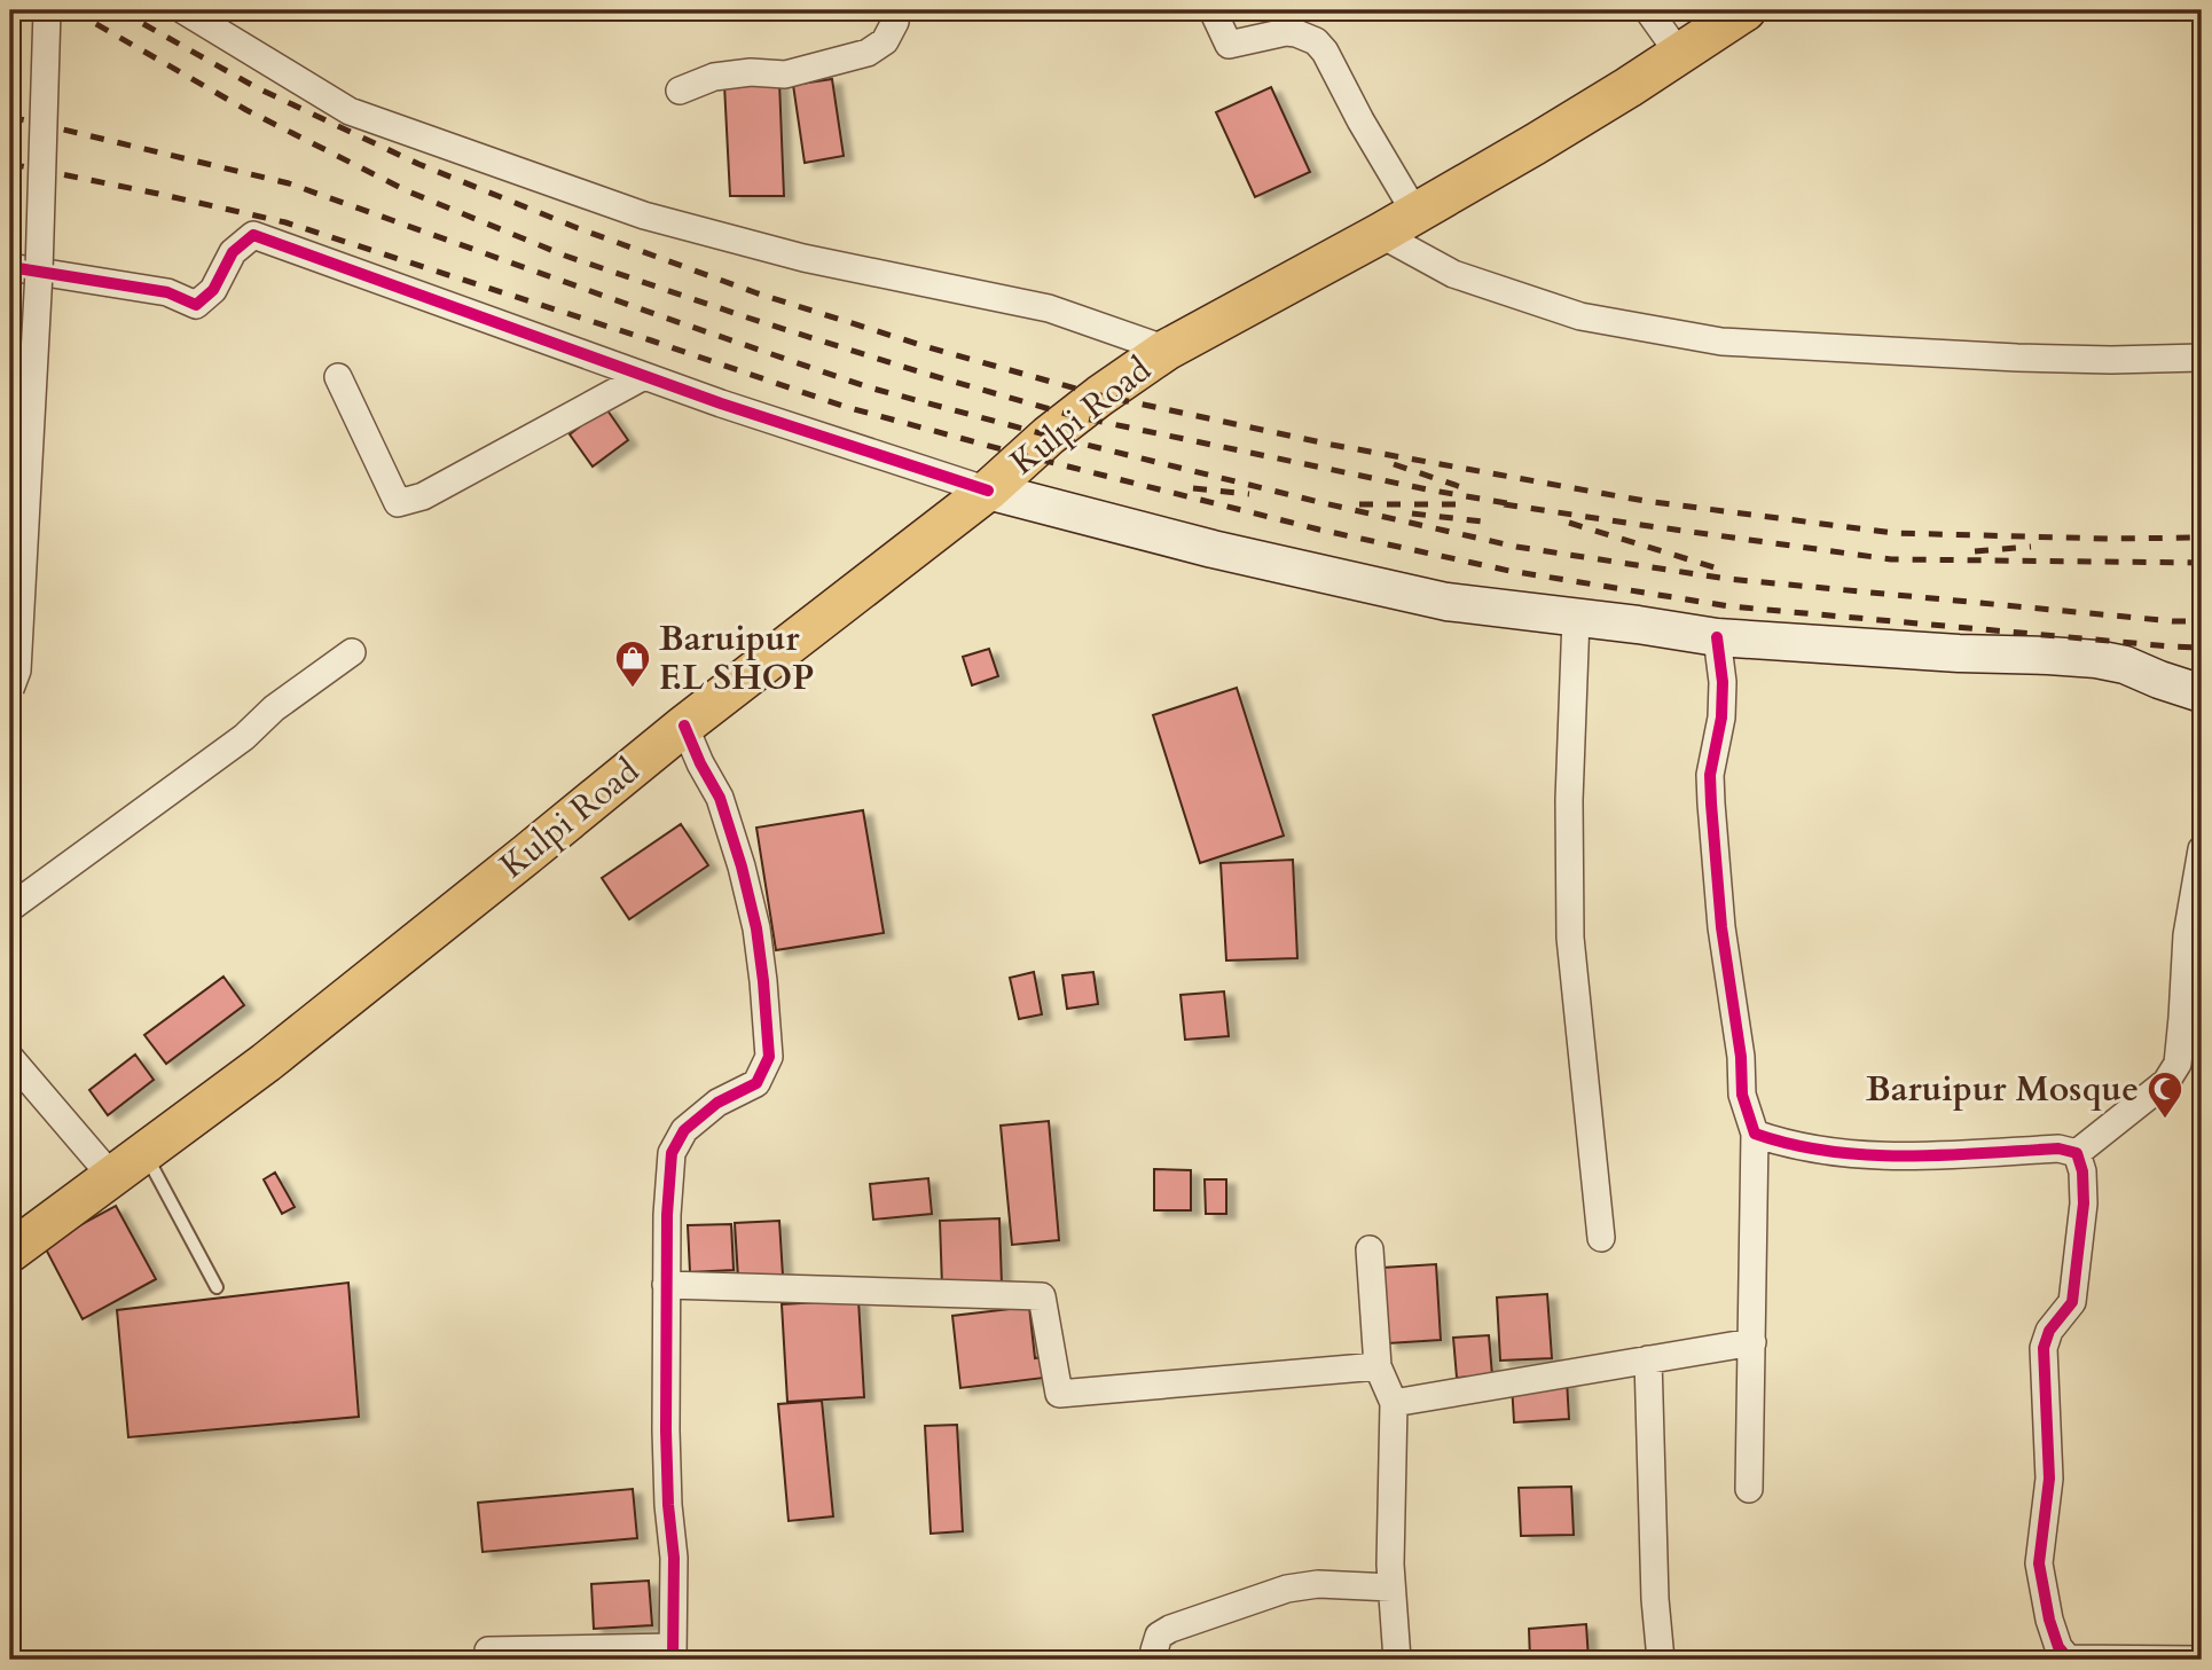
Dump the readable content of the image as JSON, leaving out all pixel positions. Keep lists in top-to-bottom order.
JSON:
{
  "streets": {
    "main road": ["Kulpi Road"]
  },
  "places": {
    "shop": ["Baruipur F.L SHOP"],
    "mosque": ["Baruipur Mosque"]
  }
}
